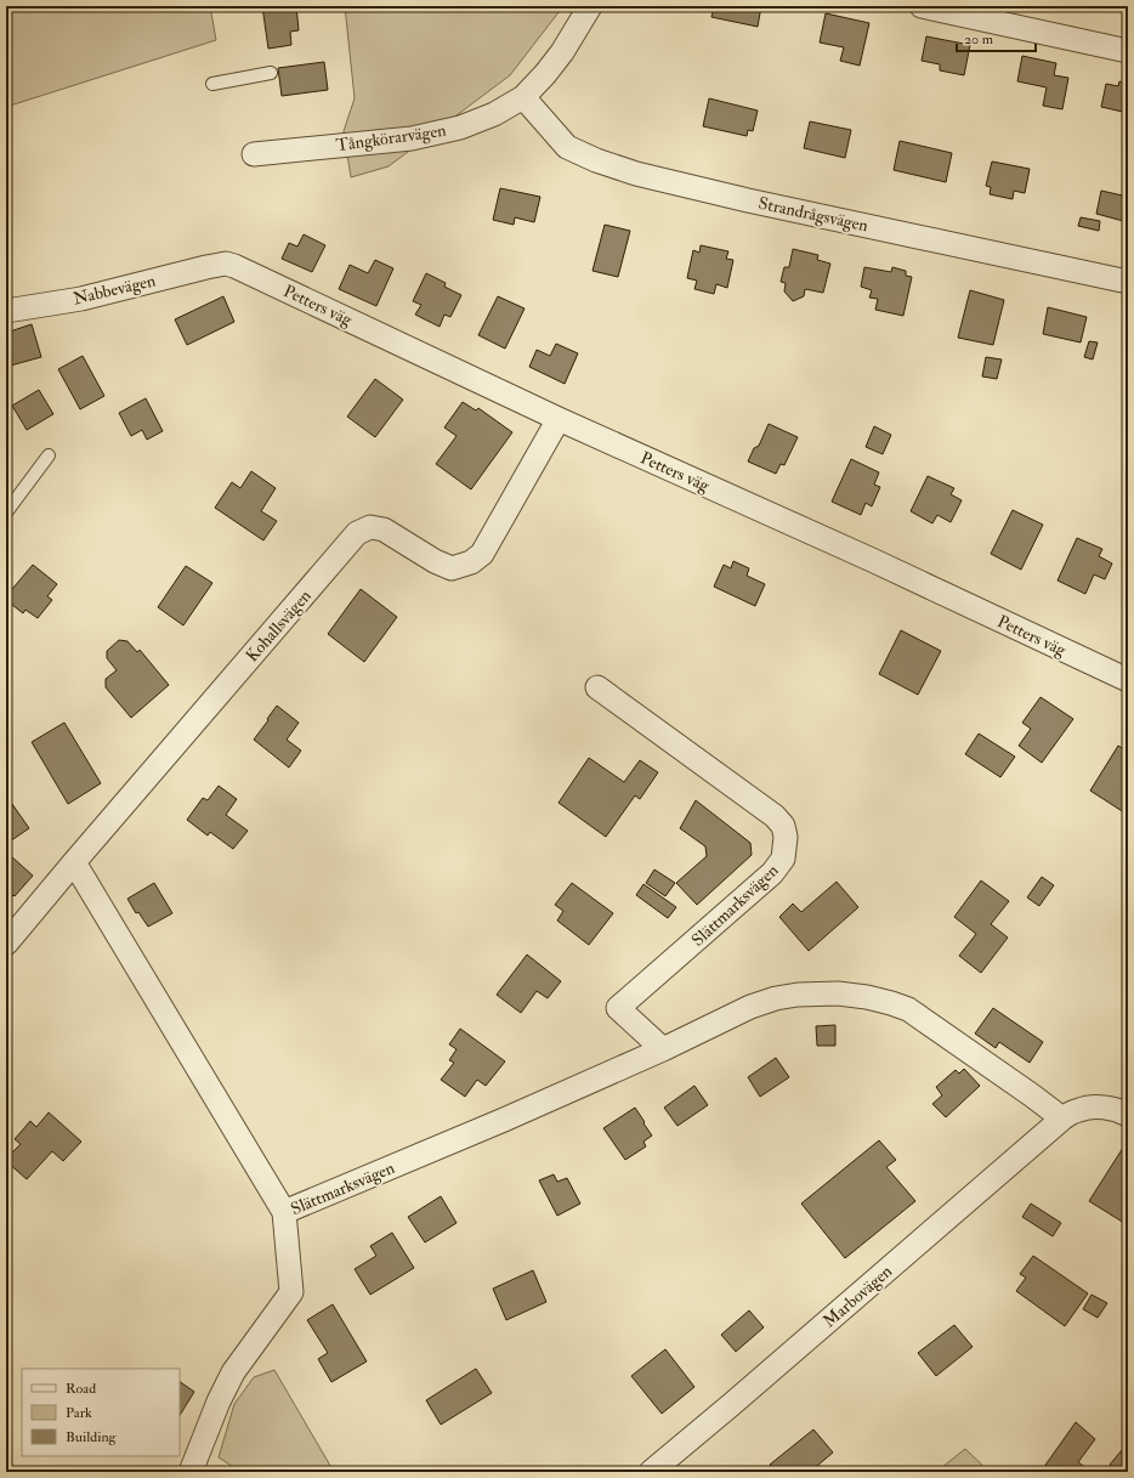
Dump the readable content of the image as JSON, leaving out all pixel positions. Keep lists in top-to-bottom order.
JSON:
{
  "streets": {
    "street": [
      "Tångkörarvägen",
      "Strandrågsvägen",
      "Nabbevägen",
      "Petters väg",
      "Kohallsvägen",
      "Slättmarksvägen",
      "Marbovägen"
    ]
  },
  "crossings": [
    ["Tångkörarvägen", "Strandrågsvägen"],
    ["Nabbevägen", "Petters väg"],
    ["Petters väg", "Kohallsvägen"],
    ["Slättmarksvägen", "Marbovägen"]
  ],
  "legend": ["Road", "Park", "Building"],
  "scale_bar": "20 m"
}
